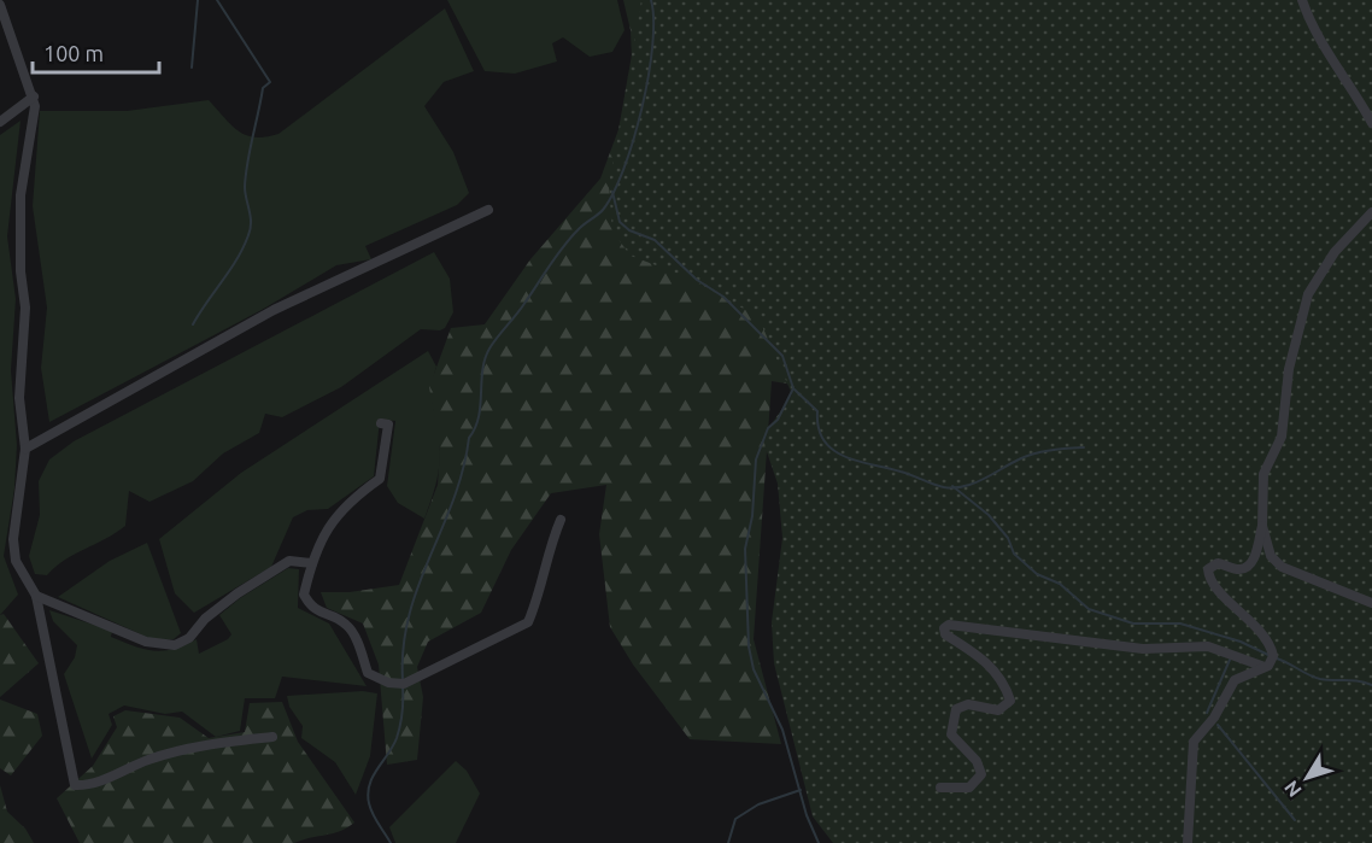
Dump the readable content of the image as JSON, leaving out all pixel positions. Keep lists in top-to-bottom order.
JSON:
{
  "scale_bar": "100 m",
  "north": "bottom left"
}
